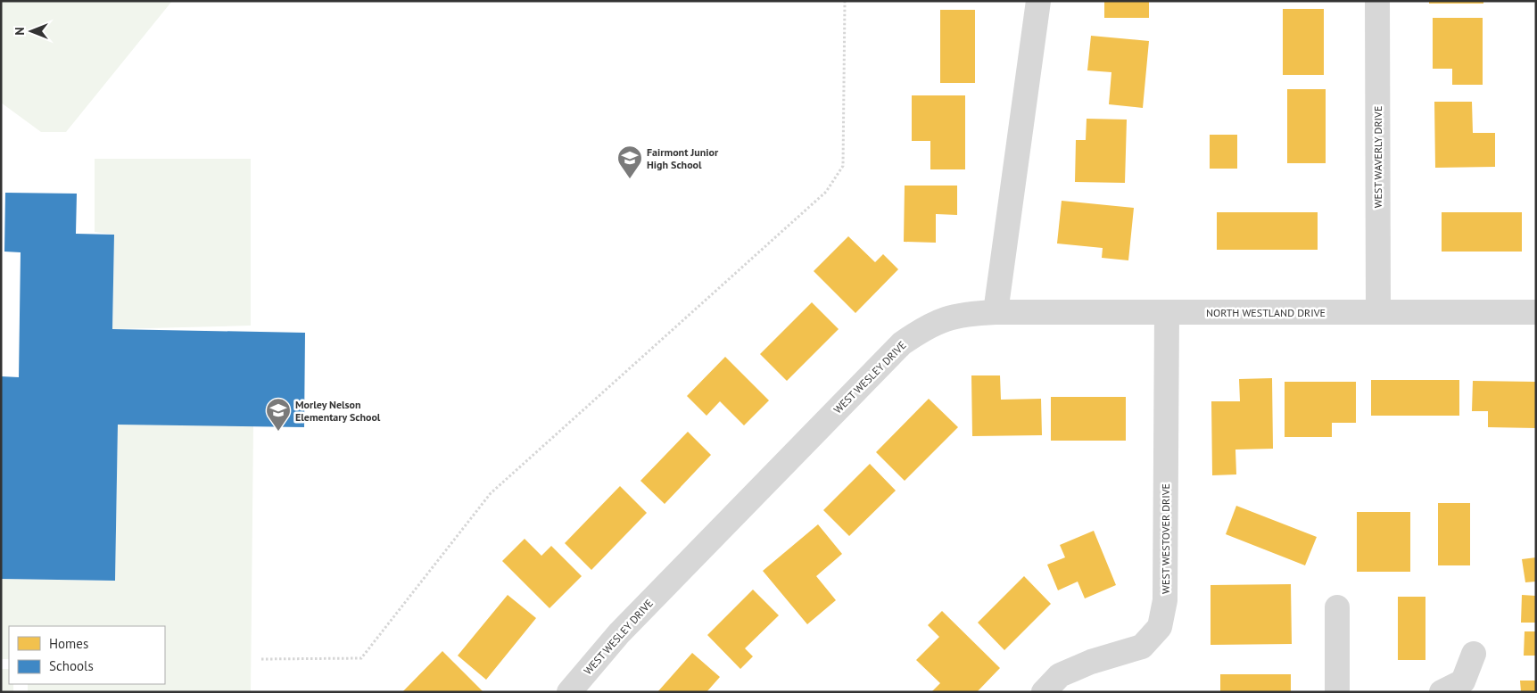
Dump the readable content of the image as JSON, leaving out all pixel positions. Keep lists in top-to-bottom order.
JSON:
{
  "streets": {
    "street": [
      "WEST WAVERLY DRIVE",
      "NORTH WESTLAND DRIVE",
      "WEST WESLEY DRIVE",
      "WEST WESTOVER DRIVE"
    ]
  },
  "crossings": [
    ["WEST WAVERLY DRIVE", "NORTH WESTLAND DRIVE"],
    ["NORTH WESTLAND DRIVE", "WEST WESLEY DRIVE"],
    ["NORTH WESTLAND DRIVE", "WEST WESTOVER DRIVE"]
  ],
  "places": {
    "school or university": ["Fairmont Junior High School", "Morley Nelson Elementary School"]
  },
  "legend": ["Homes", "Schools"],
  "north": "left"
}
